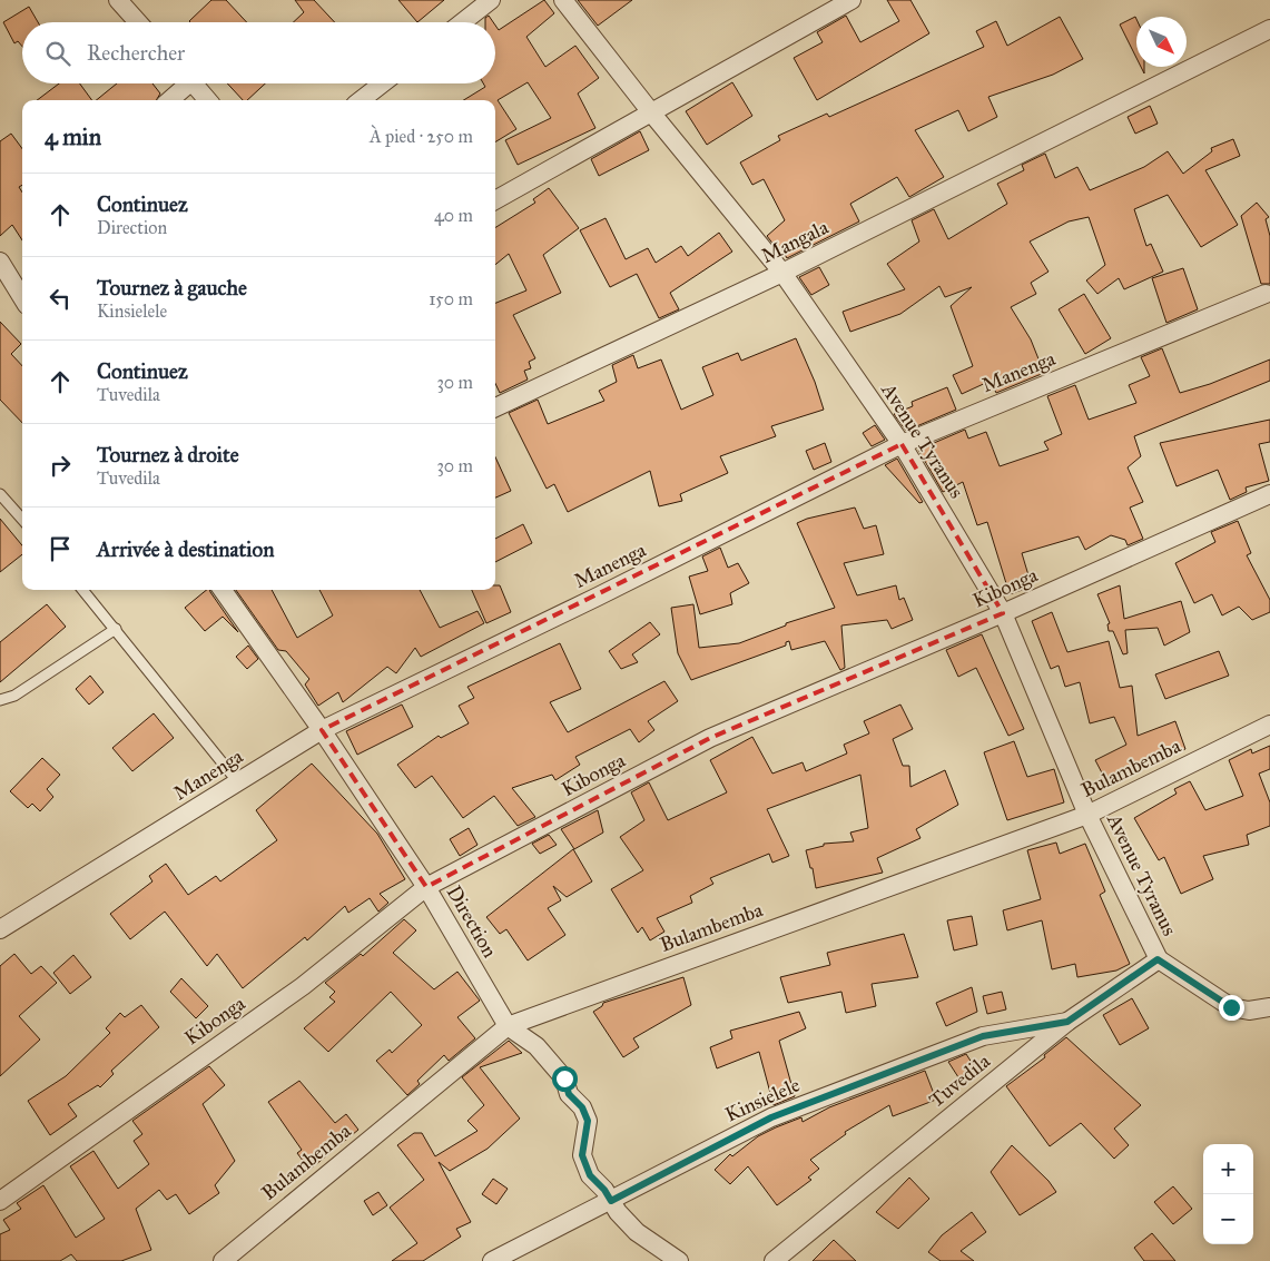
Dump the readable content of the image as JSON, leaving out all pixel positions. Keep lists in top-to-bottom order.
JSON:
{
  "streets": {
    "street": [
      "Mangala",
      "Manenga",
      "Avenue Tyranus",
      "Kibonga",
      "Bulambemba",
      "Direction",
      "Tuvedila",
      "Kinsielele"
    ]
  },
  "crossings": [
    ["Mangala", "Avenue Tyranus"],
    ["Manenga", "Avenue Tyranus"],
    ["Manenga", "Direction"],
    ["Avenue Tyranus", "Kibonga"],
    ["Avenue Tyranus", "Bulambemba"],
    ["Avenue Tyranus", "Tuvedila"],
    ["Kibonga", "Direction"],
    ["Bulambemba", "Direction"],
    ["Direction", "Kinsielele"],
    ["Tuvedila", "Kinsielele"]
  ],
  "north": "bottom right",
  "page": {
    "search": "Rechercher",
    "heading": ["4 min", "À pied · 250 m"],
    "list": [
      ["Continuez", "Direction", "40 m"],
      ["Tournez à gauche", "Kinsielele", "150 m"],
      ["Continuez", "Tuvedila", "30 m"],
      ["Tournez à droite", "Tuvedila", "30 m"],
      "Arrivée à destination"
    ],
    "map_buttons": ["+", "−"]
  }
}
